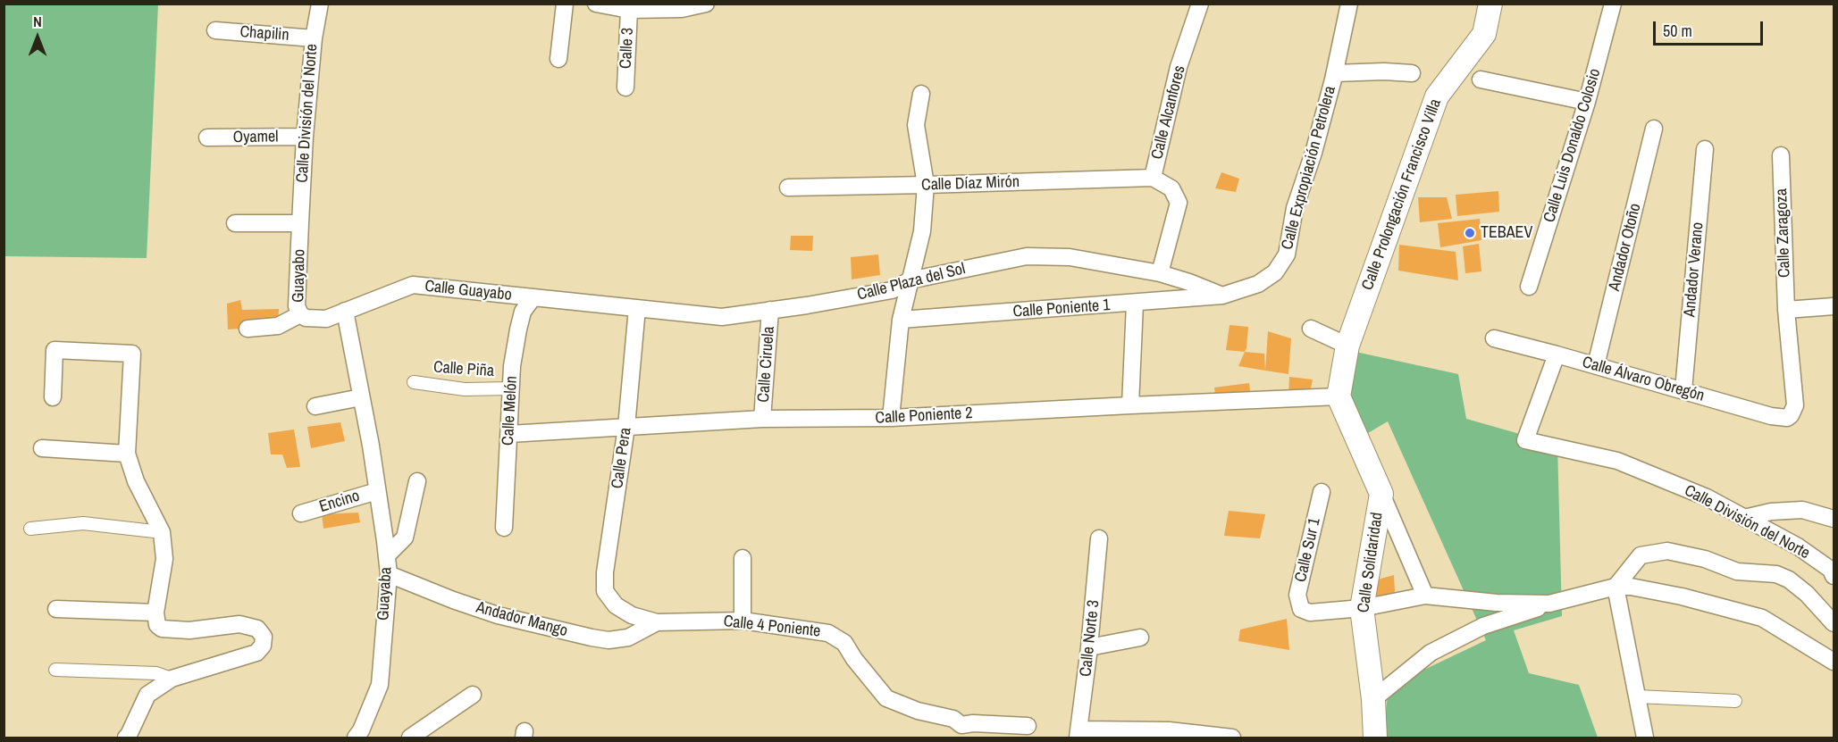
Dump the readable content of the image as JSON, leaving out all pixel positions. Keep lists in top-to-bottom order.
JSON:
{
  "streets": {
    "main road": ["Calle Prolongación Francisco Villa", "Calle Solidaridad"],
    "street": [
      "Chapilin",
      "Calle 3",
      "Calle Alcanfores",
      "Calle División del Norte",
      "Oyamel",
      "Calle Luis Donaldo Colosio",
      "Calle Expropiación Petrolera",
      "Calle Díaz Mirón",
      "Calle Zaragoza",
      "Andador Otoño",
      "Andador Verano",
      "Guayabo",
      "Calle Plaza del Sol",
      "Calle Guayabo",
      "Calle Poniente 1",
      "Calle Ciruela",
      "Calle Piña",
      "Calle Álvaro Obregón",
      "Calle Melón",
      "Calle Poniente 2",
      "Calle Pera",
      "Encino",
      "Calle Sur 1",
      "Guayaba",
      "Andador Mango",
      "Calle 4 Poniente",
      "Calle Norte 3"
    ]
  },
  "crossings": [
    ["Chapilin", "Calle División del Norte"],
    ["Calle Alcanfores", "Calle Díaz Mirón"],
    ["Calle Alcanfores", "Calle Plaza del Sol"],
    ["Calle División del Norte", "Oyamel"],
    ["Calle División del Norte", "Guayabo"],
    ["Calle División del Norte", "Calle Álvaro Obregón"],
    ["Calle Expropiación Petrolera", "Calle Plaza del Sol"],
    ["Calle Expropiación Petrolera", "Calle Poniente 1"],
    ["Calle Prolongación Francisco Villa", "Calle Poniente 2"],
    ["Calle Prolongación Francisco Villa", "Calle Solidaridad"],
    ["Calle Zaragoza", "Calle Álvaro Obregón"],
    ["Andador Otoño", "Calle Álvaro Obregón"],
    ["Andador Verano", "Calle Álvaro Obregón"],
    ["Guayabo", "Calle Guayabo"],
    ["Guayabo", "Guayaba"],
    ["Calle Plaza del Sol", "Calle Guayabo"],
    ["Calle Plaza del Sol", "Calle Poniente 1"],
    ["Calle Plaza del Sol", "Calle Ciruela"],
    ["Calle Plaza del Sol", "Calle Melón"],
    ["Calle Plaza del Sol", "Calle Pera"],
    ["Calle Guayabo", "Calle Melón"],
    ["Calle Guayabo", "Guayaba"],
    ["Calle Ciruela", "Calle Poniente 2"],
    ["Calle Piña", "Calle Melón"],
    ["Calle Melón", "Calle Poniente 2"],
    ["Calle Poniente 2", "Calle Pera"],
    ["Calle Poniente 2", "Calle Solidaridad"],
    ["Calle Pera", "Calle 4 Poniente"],
    ["Encino", "Guayaba"],
    ["Calle Sur 1", "Calle Solidaridad"],
    ["Guayaba", "Andador Mango"],
    ["Andador Mango", "Calle 4 Poniente"]
  ],
  "places": ["TEBAEV"],
  "scale_bar": "50 m",
  "north": "top"
}
